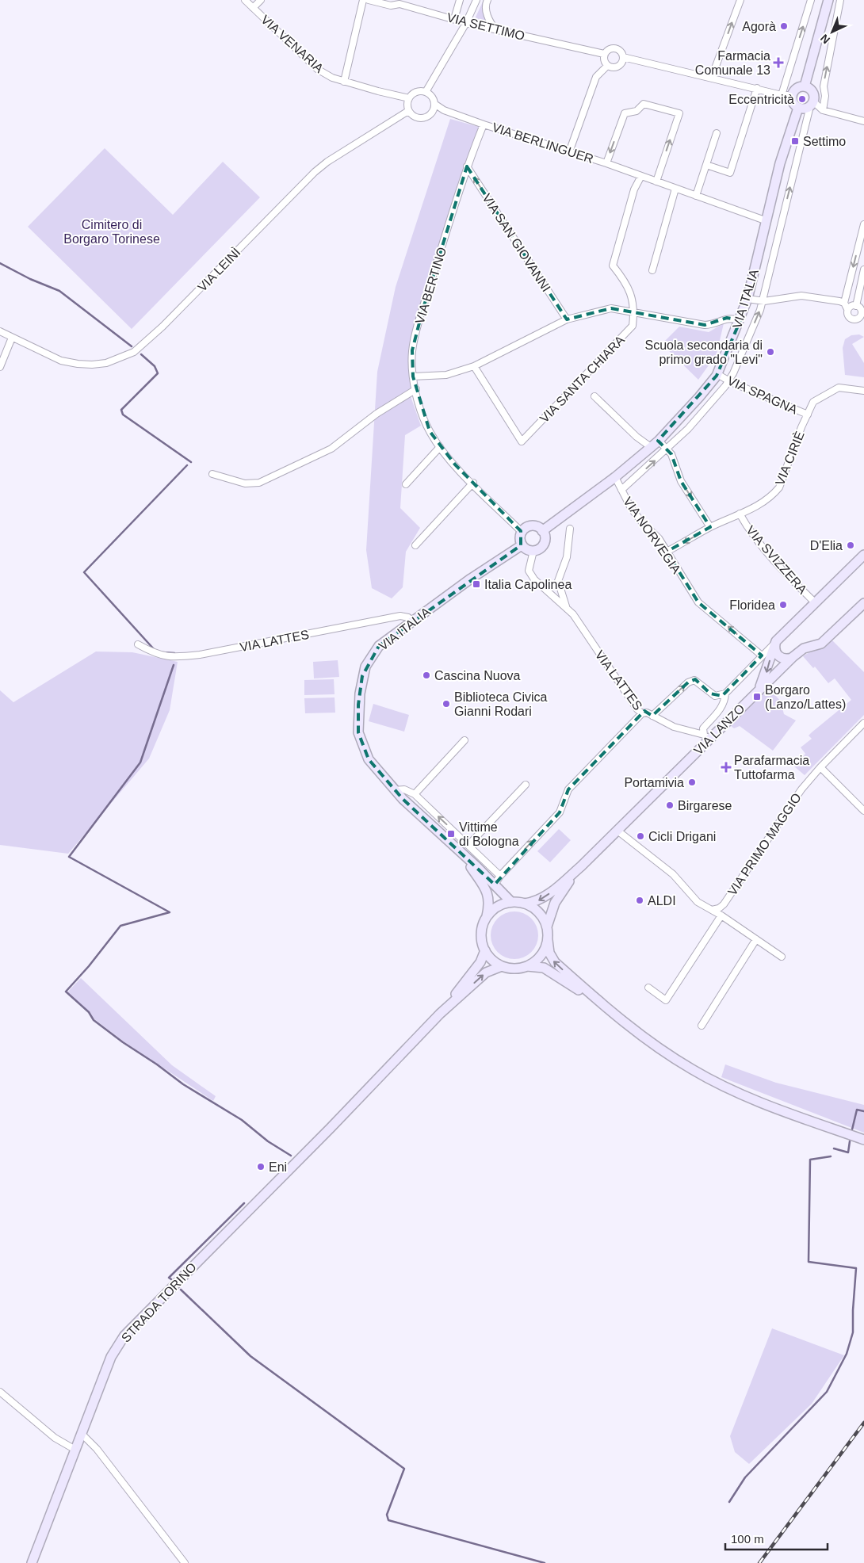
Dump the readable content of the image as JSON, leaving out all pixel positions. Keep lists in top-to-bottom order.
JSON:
{
  "streets": {
    "street": [
      "VIA SETTIMO",
      "VIA VENARIA",
      "VIA BERLINGUER",
      "VIA SAN GIOVANNI",
      "VIA LEINÌ",
      "VIA BERTINO",
      "VIA ITALIA",
      "VIA SANTA CHIARA",
      "VIA SPAGNA",
      "VIA CIRIÈ",
      "VIA NORVEGIA",
      "VIA SVIZZERA",
      "VIA LATTES",
      "VIA LANZO",
      "VIA PRIMO MAGGIO",
      "STRADA TORINO"
    ]
  },
  "crossings": [
    ["VIA VENARIA", "VIA LEINÌ"],
    ["VIA BERLINGUER", "VIA BERTINO"],
    ["VIA BERLINGUER", "VIA ITALIA"],
    ["VIA SAN GIOVANNI", "VIA BERTINO"],
    ["VIA BERTINO", "VIA ITALIA"],
    ["VIA BERTINO", "VIA LATTES"],
    ["VIA ITALIA", "VIA SPAGNA"],
    ["VIA ITALIA", "VIA NORVEGIA"],
    ["VIA ITALIA", "VIA LATTES"],
    ["VIA ITALIA", "VIA LANZO"],
    ["VIA SPAGNA", "VIA CIRIÈ"],
    ["VIA CIRIÈ", "VIA NORVEGIA"],
    ["VIA CIRIÈ", "VIA SVIZZERA"],
    ["VIA LATTES", "VIA LANZO"]
  ],
  "one_way": ["VIA SAN GIOVANNI", "VIA NORVEGIA"],
  "parks": ["Cimitero di Borgaro Torinese"],
  "places": {
    "other": [
      "Agorà",
      "Eccentricità",
      "Scuola secondaria di primo grado \"Levi\"",
      "D'Elia",
      "Floridea",
      "Cascina Nuova",
      "Biblioteca Civica Gianni Rodari",
      "Portamivia",
      "Birgarese",
      "Cicli Drigani",
      "ALDI",
      "Eni"
    ],
    "health": ["Farmacia Comunale 13", "Parafarmacia Tuttofarma"],
    "transit": [
      "Settimo",
      "Italia Capolinea",
      "Borgaro (Lanzo/Lattes)",
      "Vittime di Bologna"
    ]
  },
  "scale_bar": "100 m",
  "north": "bottom left"
}
